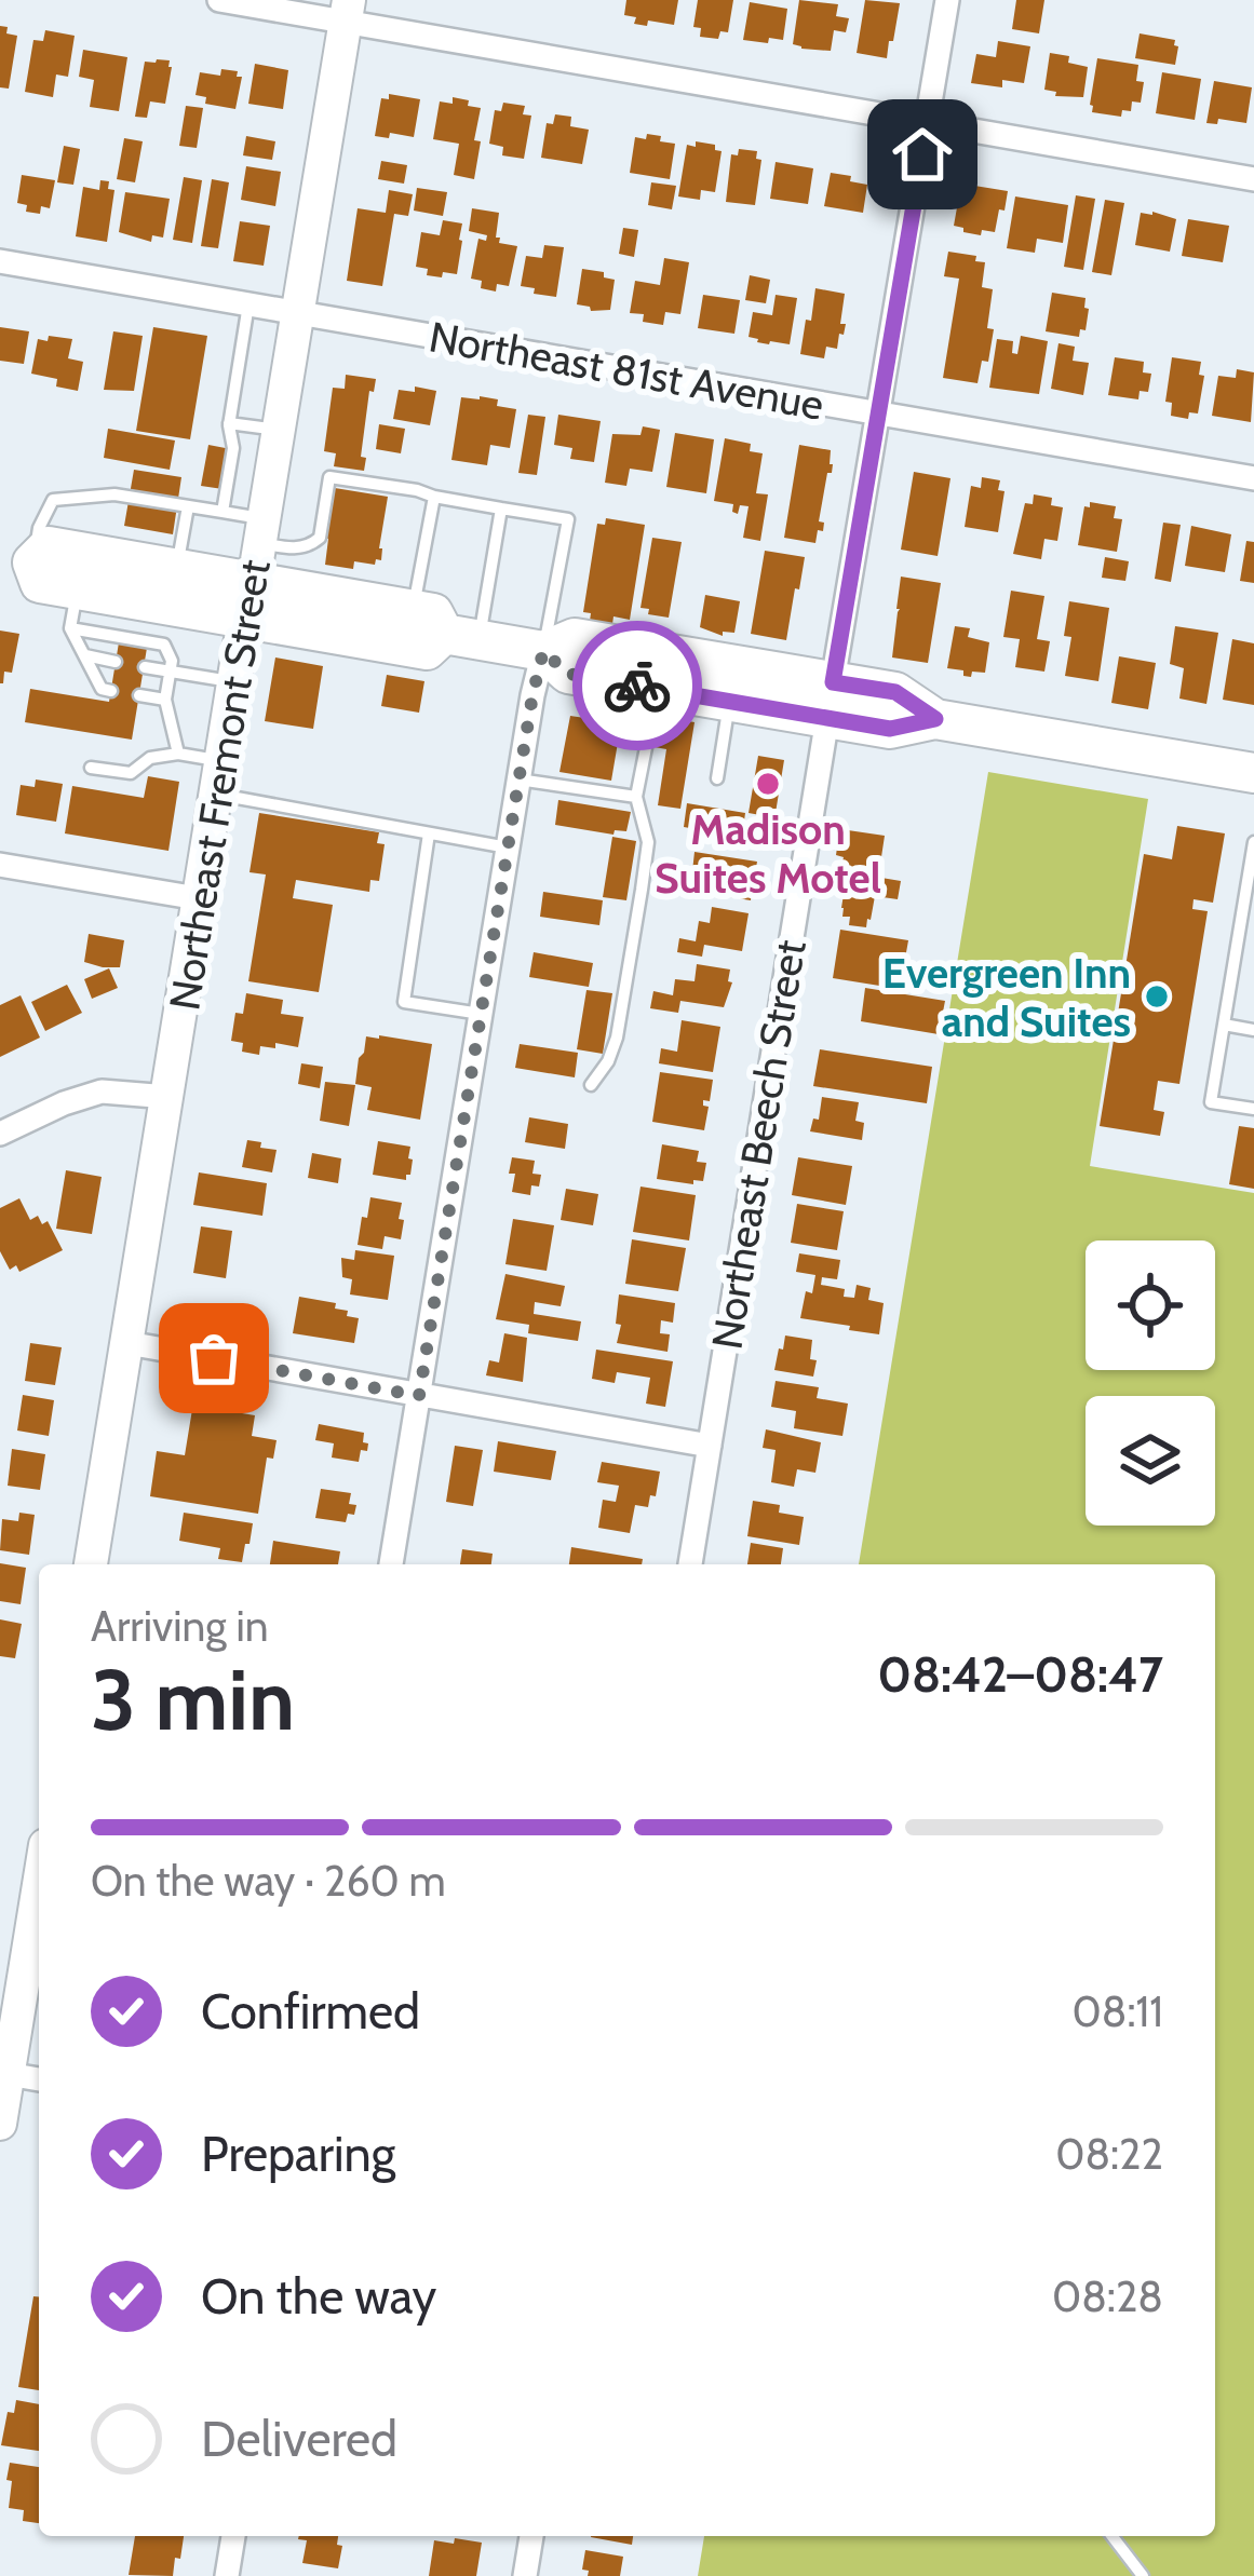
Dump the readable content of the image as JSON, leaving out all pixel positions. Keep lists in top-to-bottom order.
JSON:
{
  "streets": {
    "street": ["Northeast 81st Avenue", "Northeast Fremont Street", "Northeast Beech Street"]
  },
  "crossings": [
    ["Northeast 81st Avenue", "Northeast Fremont Street"],
    ["Northeast 81st Avenue", "Northeast Beech Street"]
  ],
  "places": ["Madison Suites Motel", "Evergreen Inn and Suites"],
  "page": {
    "heading": ["3 min", "Arriving in", "08:42–08:47"],
    "bar": "On the way · 260 m",
    "list": [
      ["Confirmed", "08:11"],
      ["Preparing", "08:22"],
      ["On the way", "08:28"],
      "Delivered"
    ]
  }
}
